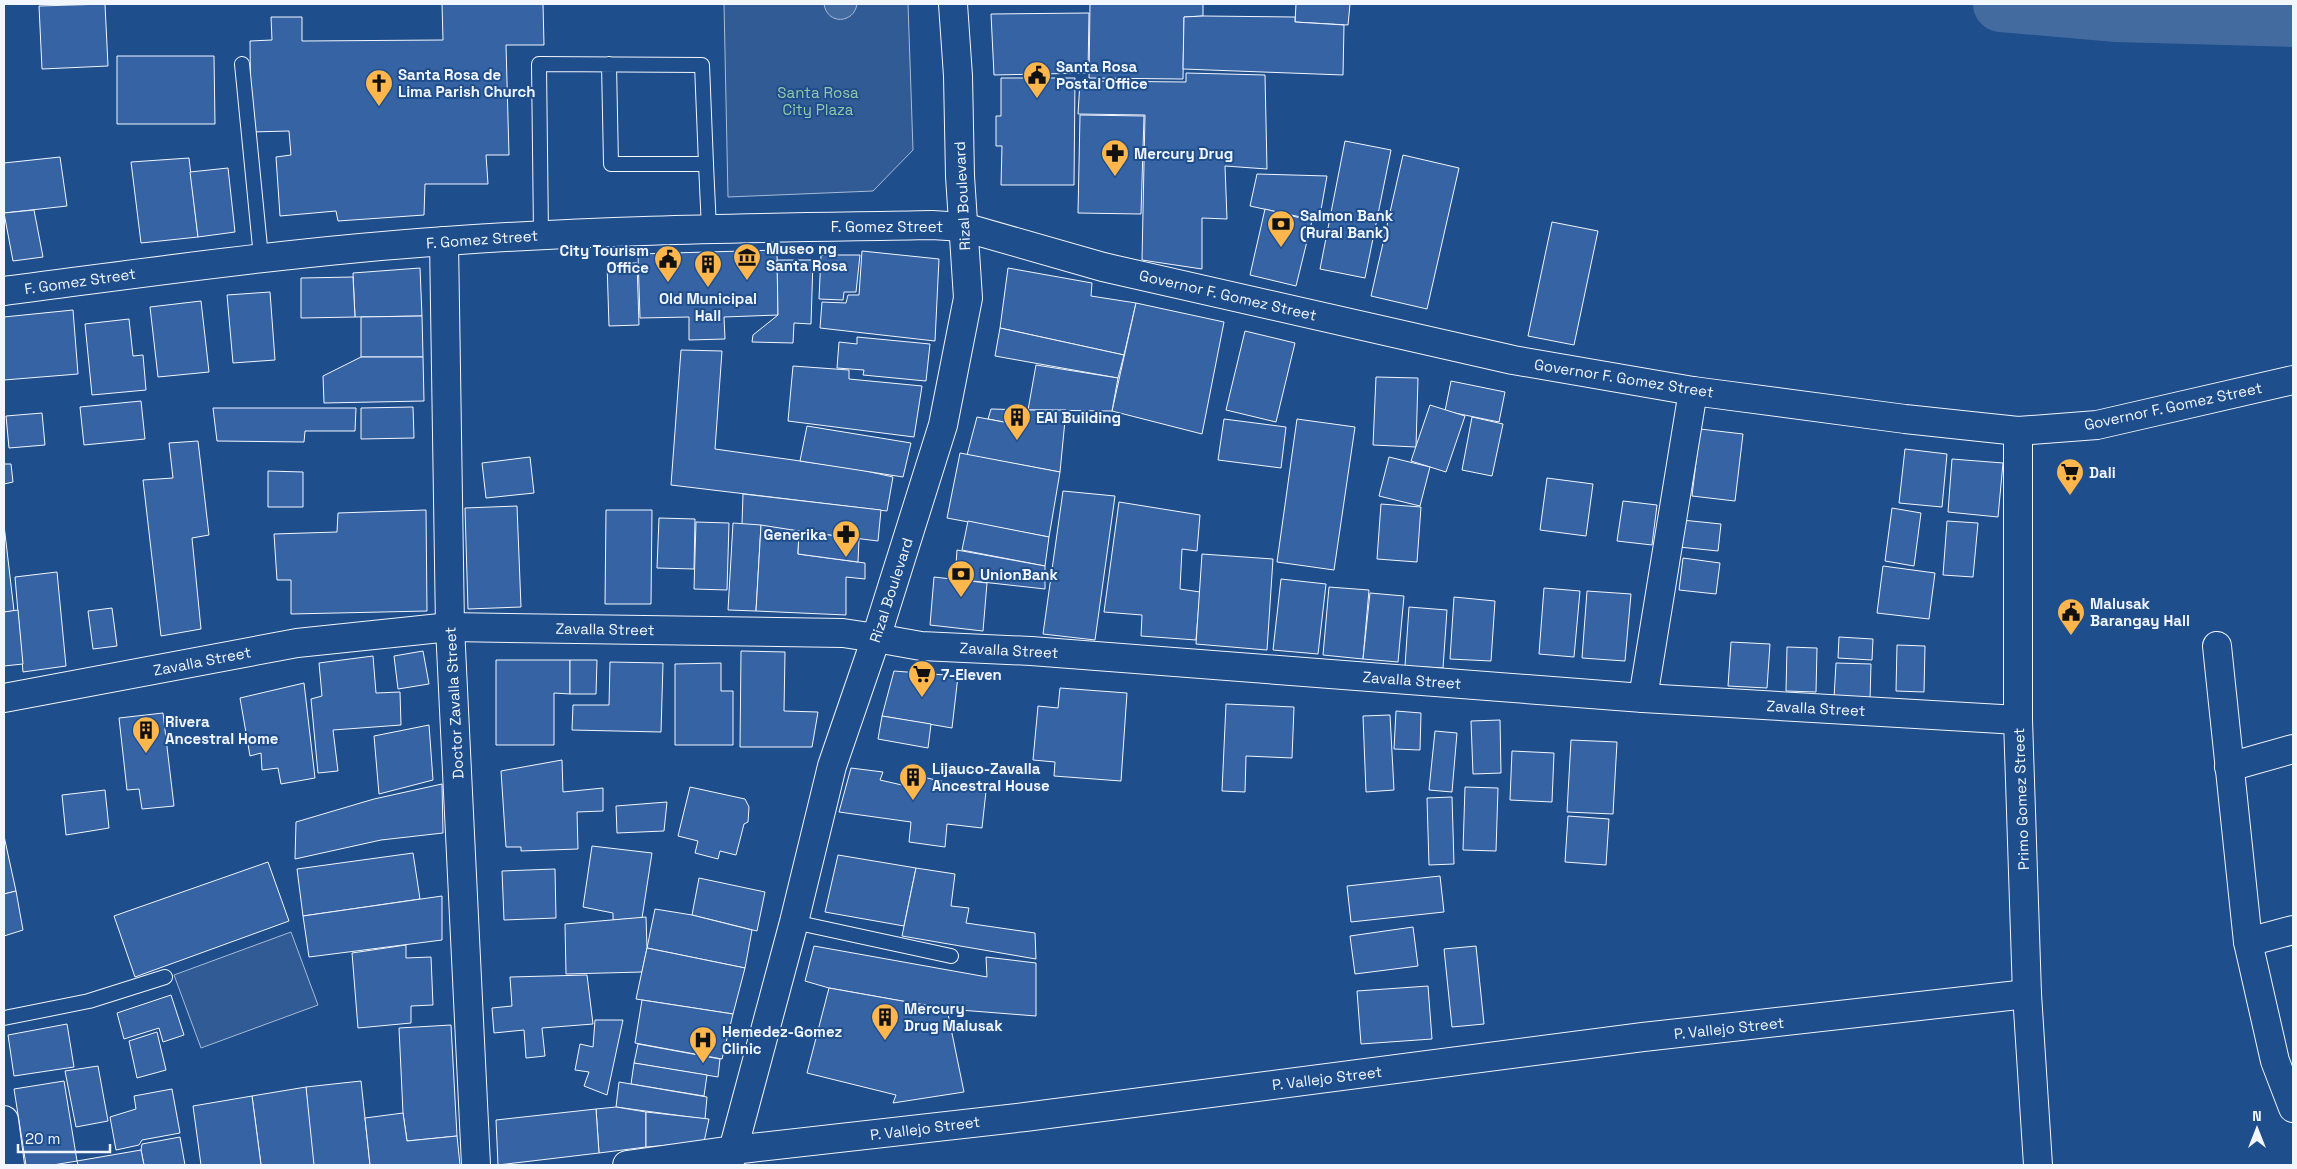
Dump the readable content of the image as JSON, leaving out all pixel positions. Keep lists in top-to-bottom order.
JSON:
{
  "streets": {
    "street": [
      "Rizal Boulevard",
      "F. Gomez Street",
      "Governor F. Gomez Street",
      "Zavalla Street",
      "Doctor Zavalla Street",
      "Primo Gomez Street",
      "P. Vallejo Street"
    ]
  },
  "crossings": [
    ["Rizal Boulevard", "F. Gomez Street"],
    ["Rizal Boulevard", "Governor F. Gomez Street"],
    ["Rizal Boulevard", "Zavalla Street"],
    ["Rizal Boulevard", "P. Vallejo Street"],
    ["F. Gomez Street", "Governor F. Gomez Street"],
    ["F. Gomez Street", "Doctor Zavalla Street"],
    ["Governor F. Gomez Street", "Primo Gomez Street"],
    ["Zavalla Street", "Doctor Zavalla Street"],
    ["Zavalla Street", "Primo Gomez Street"],
    ["Primo Gomez Street", "P. Vallejo Street"]
  ],
  "parks": ["Santa Rosa City Plaza"],
  "places": {
    "public building": ["Santa Rosa Postal Office", "City Tourism Office", "Malusak Barangay Hall"],
    "church": ["Santa Rosa de Lima Parish Church"],
    "pharmacy": ["Mercury Drug", "Generika"],
    "bank": ["Salmon Bank (Rural Bank)", "UnionBank"],
    "museum": ["Museo ng Santa Rosa"],
    "building": [
      "Old Municipal Hall",
      "EAI Building",
      "Rivera Ancestral Home",
      "Lijauco-Zavalla Ancestral House",
      "Mercury Drug Malusak"
    ],
    "supermarket": ["Dali", "7-Eleven"],
    "hospital": ["Hemedez-Gomez Clinic"]
  },
  "scale_bar": "20 m",
  "north": "top"
}
